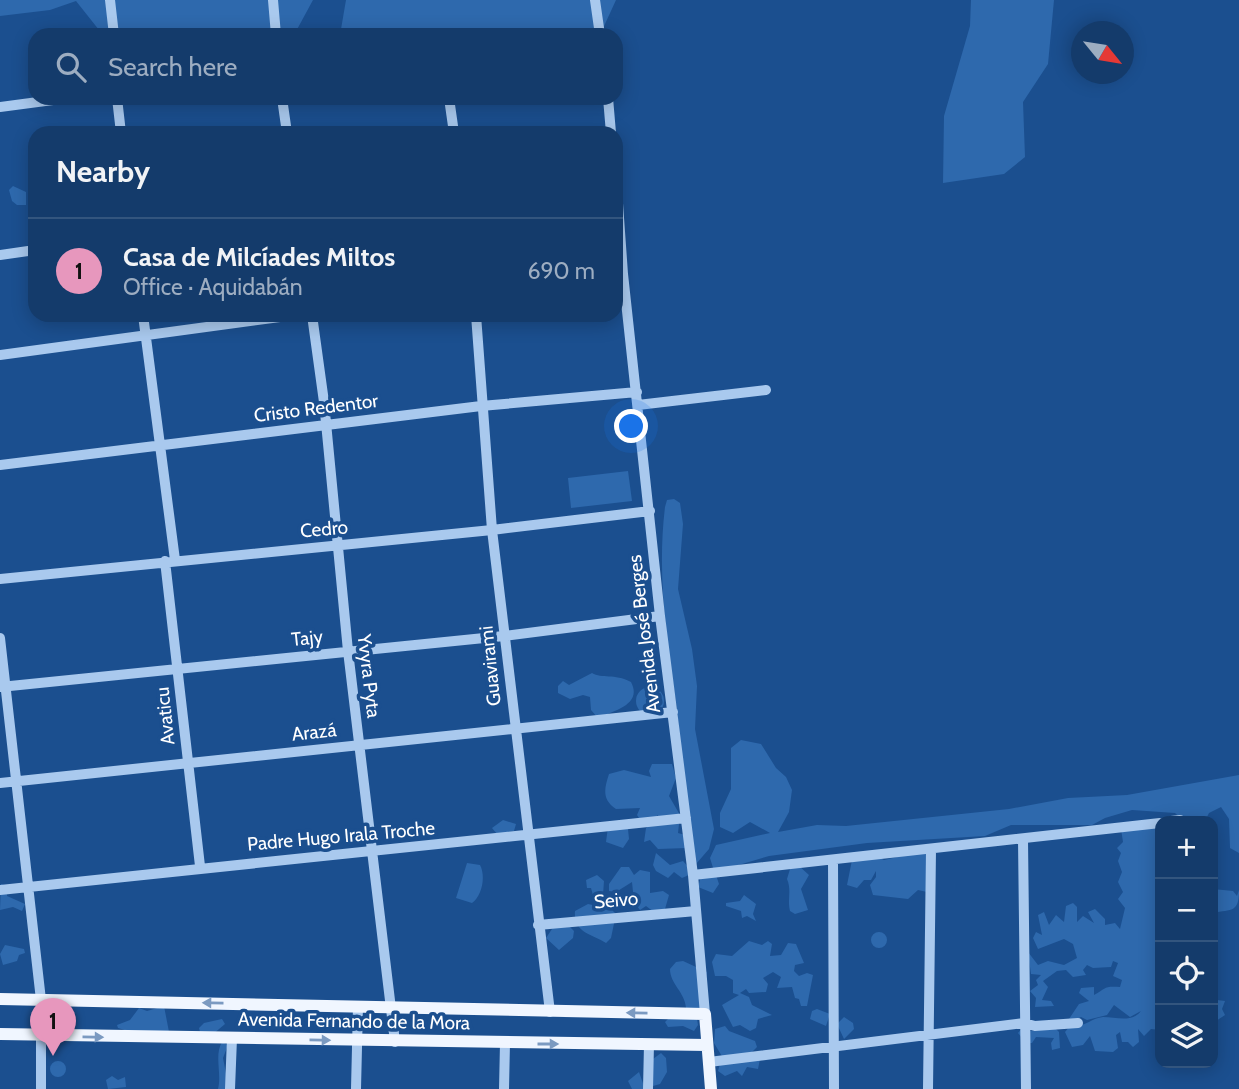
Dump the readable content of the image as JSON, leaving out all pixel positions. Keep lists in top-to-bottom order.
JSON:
{
  "streets": {
    "main road": ["Avenida José Berges", "Avenida Fernando de la Mora"],
    "street": [
      "Cristo Redentor",
      "Cedro",
      "Tajy",
      "Guavirami",
      "Yvyra Pyta",
      "Avaticu",
      "Arazá",
      "Padre Hugo Irala Troche",
      "Seivo"
    ]
  },
  "crossings": [
    ["Cristo Redentor", "Avenida José Berges"],
    ["Cristo Redentor", "Guavirami"],
    ["Cristo Redentor", "Yvyra Pyta"],
    ["Cristo Redentor", "Avaticu"],
    ["Cedro", "Avenida José Berges"],
    ["Cedro", "Guavirami"],
    ["Cedro", "Yvyra Pyta"],
    ["Cedro", "Avaticu"],
    ["Avenida José Berges", "Tajy"],
    ["Avenida José Berges", "Arazá"],
    ["Avenida José Berges", "Padre Hugo Irala Troche"],
    ["Avenida José Berges", "Seivo"],
    ["Avenida José Berges", "Avenida Fernando de la Mora"],
    ["Tajy", "Guavirami"],
    ["Tajy", "Yvyra Pyta"],
    ["Tajy", "Avaticu"],
    ["Guavirami", "Arazá"],
    ["Guavirami", "Padre Hugo Irala Troche"],
    ["Guavirami", "Seivo"],
    ["Guavirami", "Avenida Fernando de la Mora"],
    ["Yvyra Pyta", "Arazá"],
    ["Yvyra Pyta", "Padre Hugo Irala Troche"],
    ["Yvyra Pyta", "Avenida Fernando de la Mora"],
    ["Avaticu", "Arazá"],
    ["Avaticu", "Padre Hugo Irala Troche"]
  ],
  "north": "bottom right",
  "page": {
    "search": "Search here",
    "heading": "Nearby",
    "list": [
      {
        "mark": "1",
        "name": "Casa de Milcíades Miltos",
        "note": "Office · Aquidabán",
        "value": "690 m"
      }
    ],
    "map_buttons": ["+", "−"],
    "pins": "1"
  }
}
